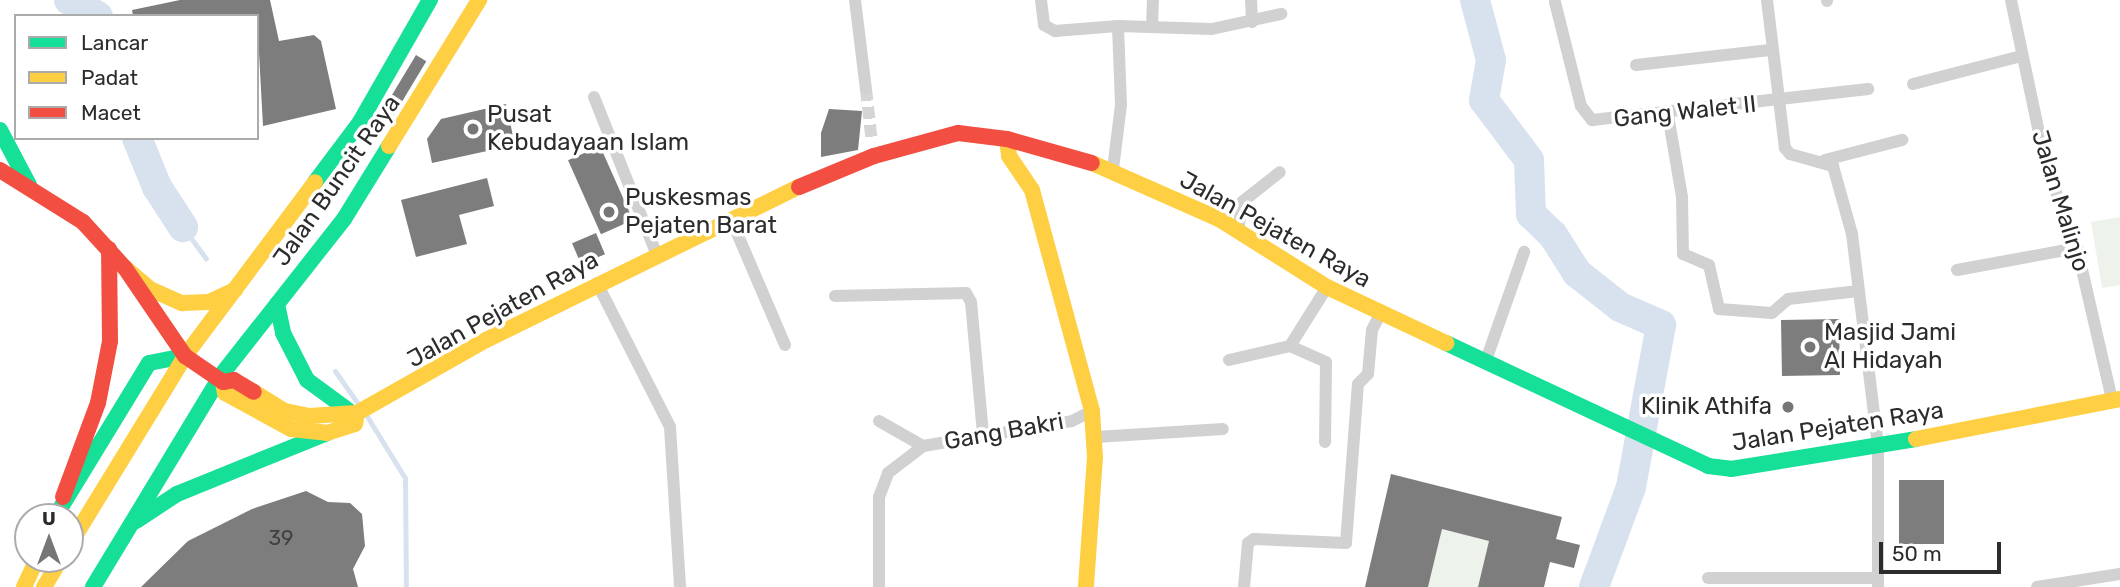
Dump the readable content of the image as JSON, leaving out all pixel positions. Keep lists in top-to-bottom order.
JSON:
{
  "streets": {
    "street": [
      "Gang Walet II",
      "Jalan Buncit Raya",
      "Jalan Malinjo",
      "Jalan Pejaten Raya",
      "Gang Bakri"
    ]
  },
  "crossings": [
    ["Jalan Buncit Raya", "Jalan Pejaten Raya"],
    ["Jalan Malinjo", "Jalan Pejaten Raya"]
  ],
  "places": [
    "Pusat Kebudayaan Islam",
    "Puskesmas Pejaten Barat",
    "Masjid Jami Al Hidayah",
    "Klinik Athifa"
  ],
  "house_numbers": ["39"],
  "legend": ["Lancar", "Padat", "Macet"],
  "scale_bar": "50 m",
  "north": "top"
}
